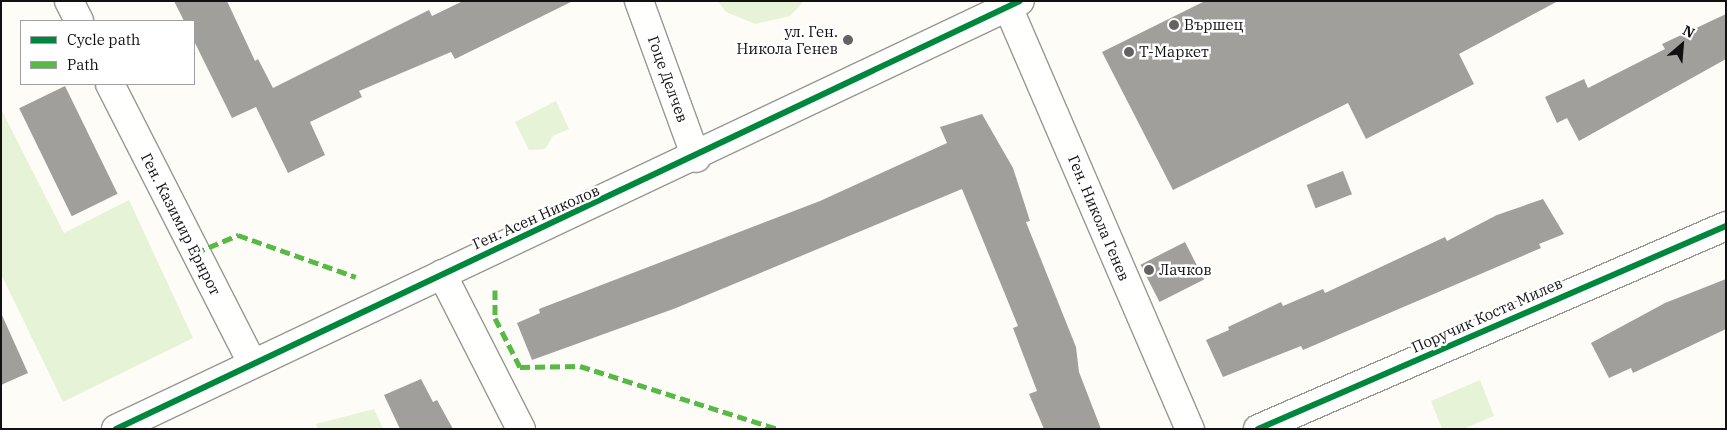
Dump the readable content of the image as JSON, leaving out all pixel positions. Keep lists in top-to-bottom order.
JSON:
{
  "streets": {
    "street": [
      "Гоце Делчев",
      "Ген. Асен Николов",
      "Ген. Никола Генев",
      "Ген. Казимир Ернрот",
      "Поручик Коста Милев"
    ]
  },
  "crossings": [
    ["Гоце Делчев", "Ген. Асен Николов"],
    ["Ген. Асен Николов", "Ген. Никола Генев"],
    ["Ген. Асен Николов", "Ген. Казимир Ернрот"]
  ],
  "places": [
    "Вършец",
    "ул. Ген. Никола Генев",
    "Т-Маркет",
    "Лачков"
  ],
  "legend": ["Cycle path", "Path"],
  "north": "top right"
}
